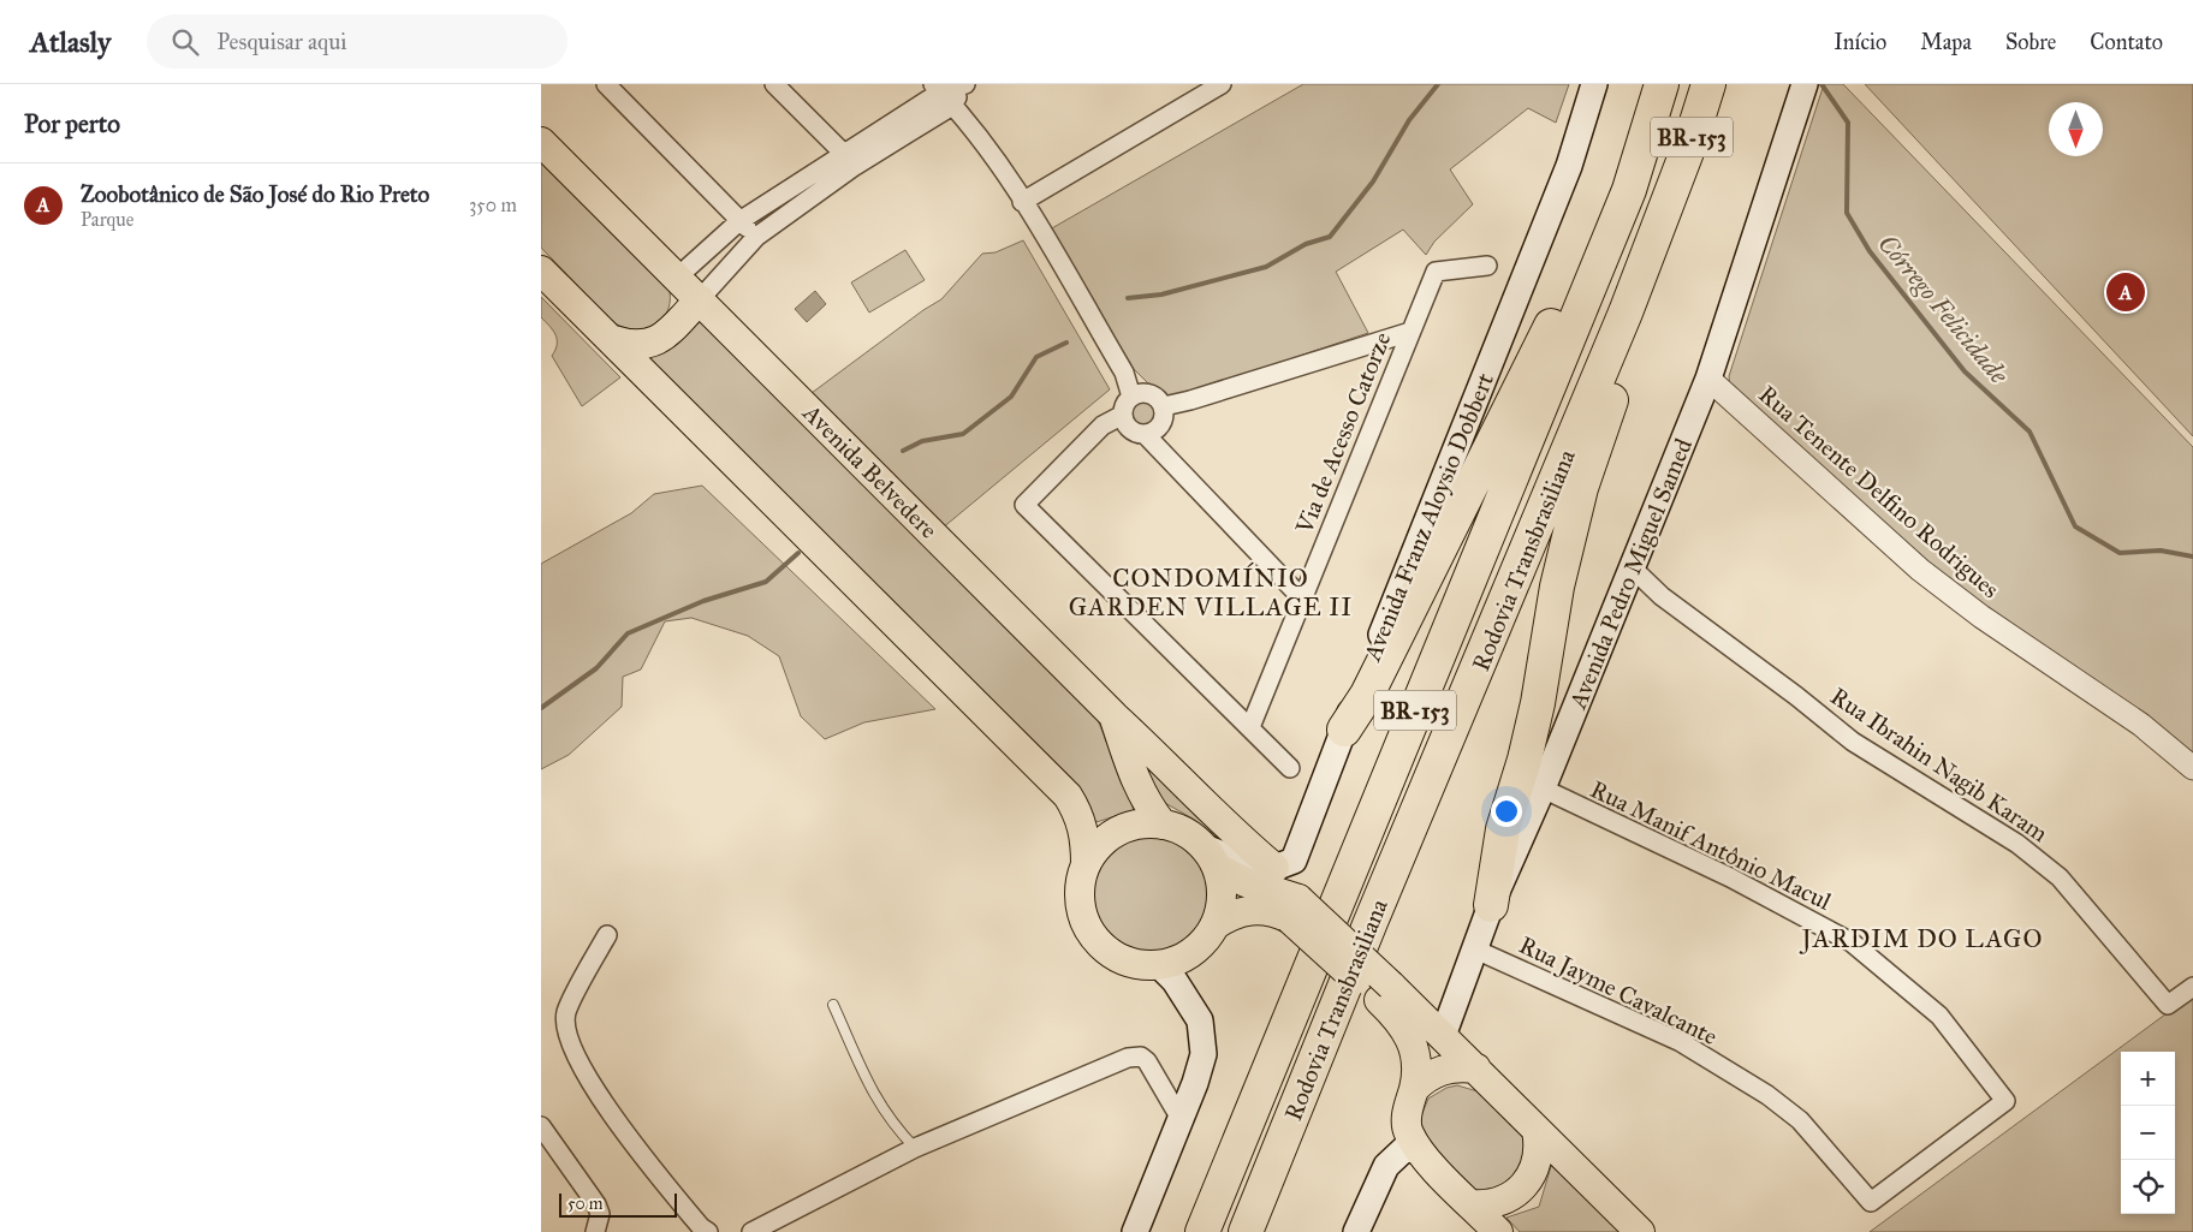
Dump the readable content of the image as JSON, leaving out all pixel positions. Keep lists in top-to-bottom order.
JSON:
{
  "streets": {
    "highway": ["BR-153", "Rodovia Transbrasiliana"],
    "main road": ["Avenida Belvedere", "Avenida Franz Aloysio Dobbert", "Avenida Pedro Miguel Samed"],
    "street": [
      "Via de Acesso Catorze",
      "Rua Tenente Delfino Rodrigues",
      "Rua Ibrahin Nagib Karam",
      "Rua Manif Antônio Macul",
      "Rua Jayme Cavalcante"
    ]
  },
  "crossings": [
    ["Rua Tenente Delfino Rodrigues", "Avenida Pedro Miguel Samed"],
    ["Avenida Pedro Miguel Samed", "Rua Ibrahin Nagib Karam"],
    ["Avenida Pedro Miguel Samed", "Rua Manif Antônio Macul"],
    ["Avenida Pedro Miguel Samed", "Rua Jayme Cavalcante"],
    ["Rua Manif Antônio Macul", "Rua Jayme Cavalcante"]
  ],
  "districts": ["CONDOMÍNIO GARDEN VILLAGE II", "JARDIM DO LAGO"],
  "water": ["Córrego Felicidade"],
  "scale_bar": "50 m",
  "north": "bottom",
  "page": {
    "header": "Atlasly",
    "search": "Pesquisar aqui",
    "nav": [
      "Início",
      "Mapa",
      "Sobre",
      "Contato"
    ],
    "heading": "Por perto",
    "list": [
      {
        "mark": "A",
        "name": "Zoobotânico de São José do Rio Preto",
        "note": "Parque",
        "value": "350 m"
      }
    ],
    "pins": "A",
    "map_buttons": ["+", "−"],
    "scale": "50 m"
  }
}
